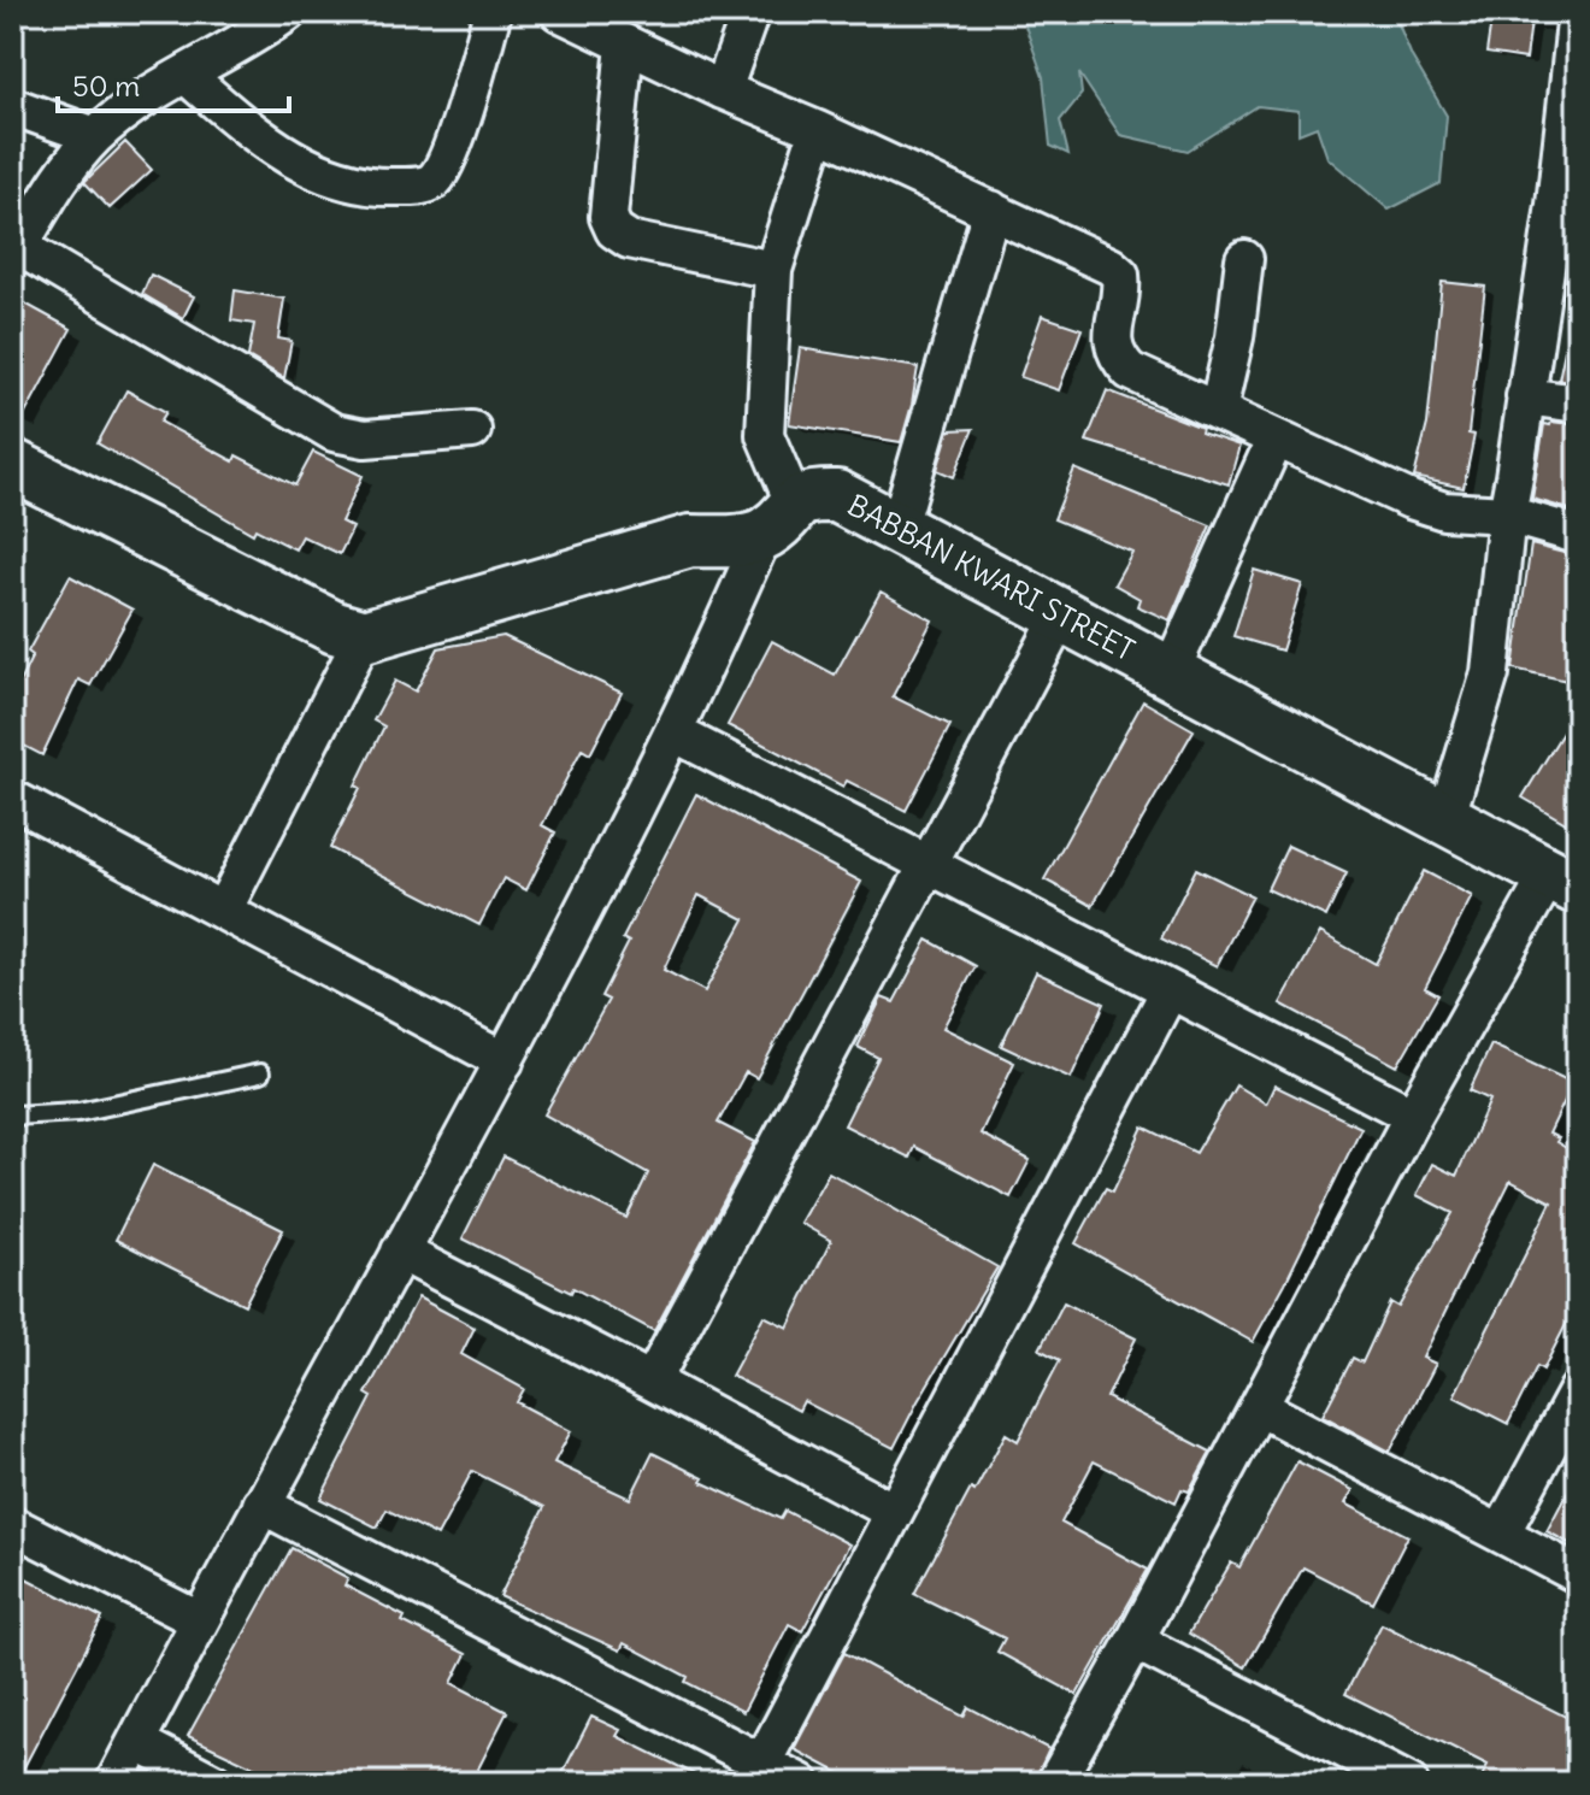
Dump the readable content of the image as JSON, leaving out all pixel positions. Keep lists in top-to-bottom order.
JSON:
{
  "streets": {
    "street": ["BABBAN KWARI STREET"]
  },
  "scale_bar": "50 m"
}
